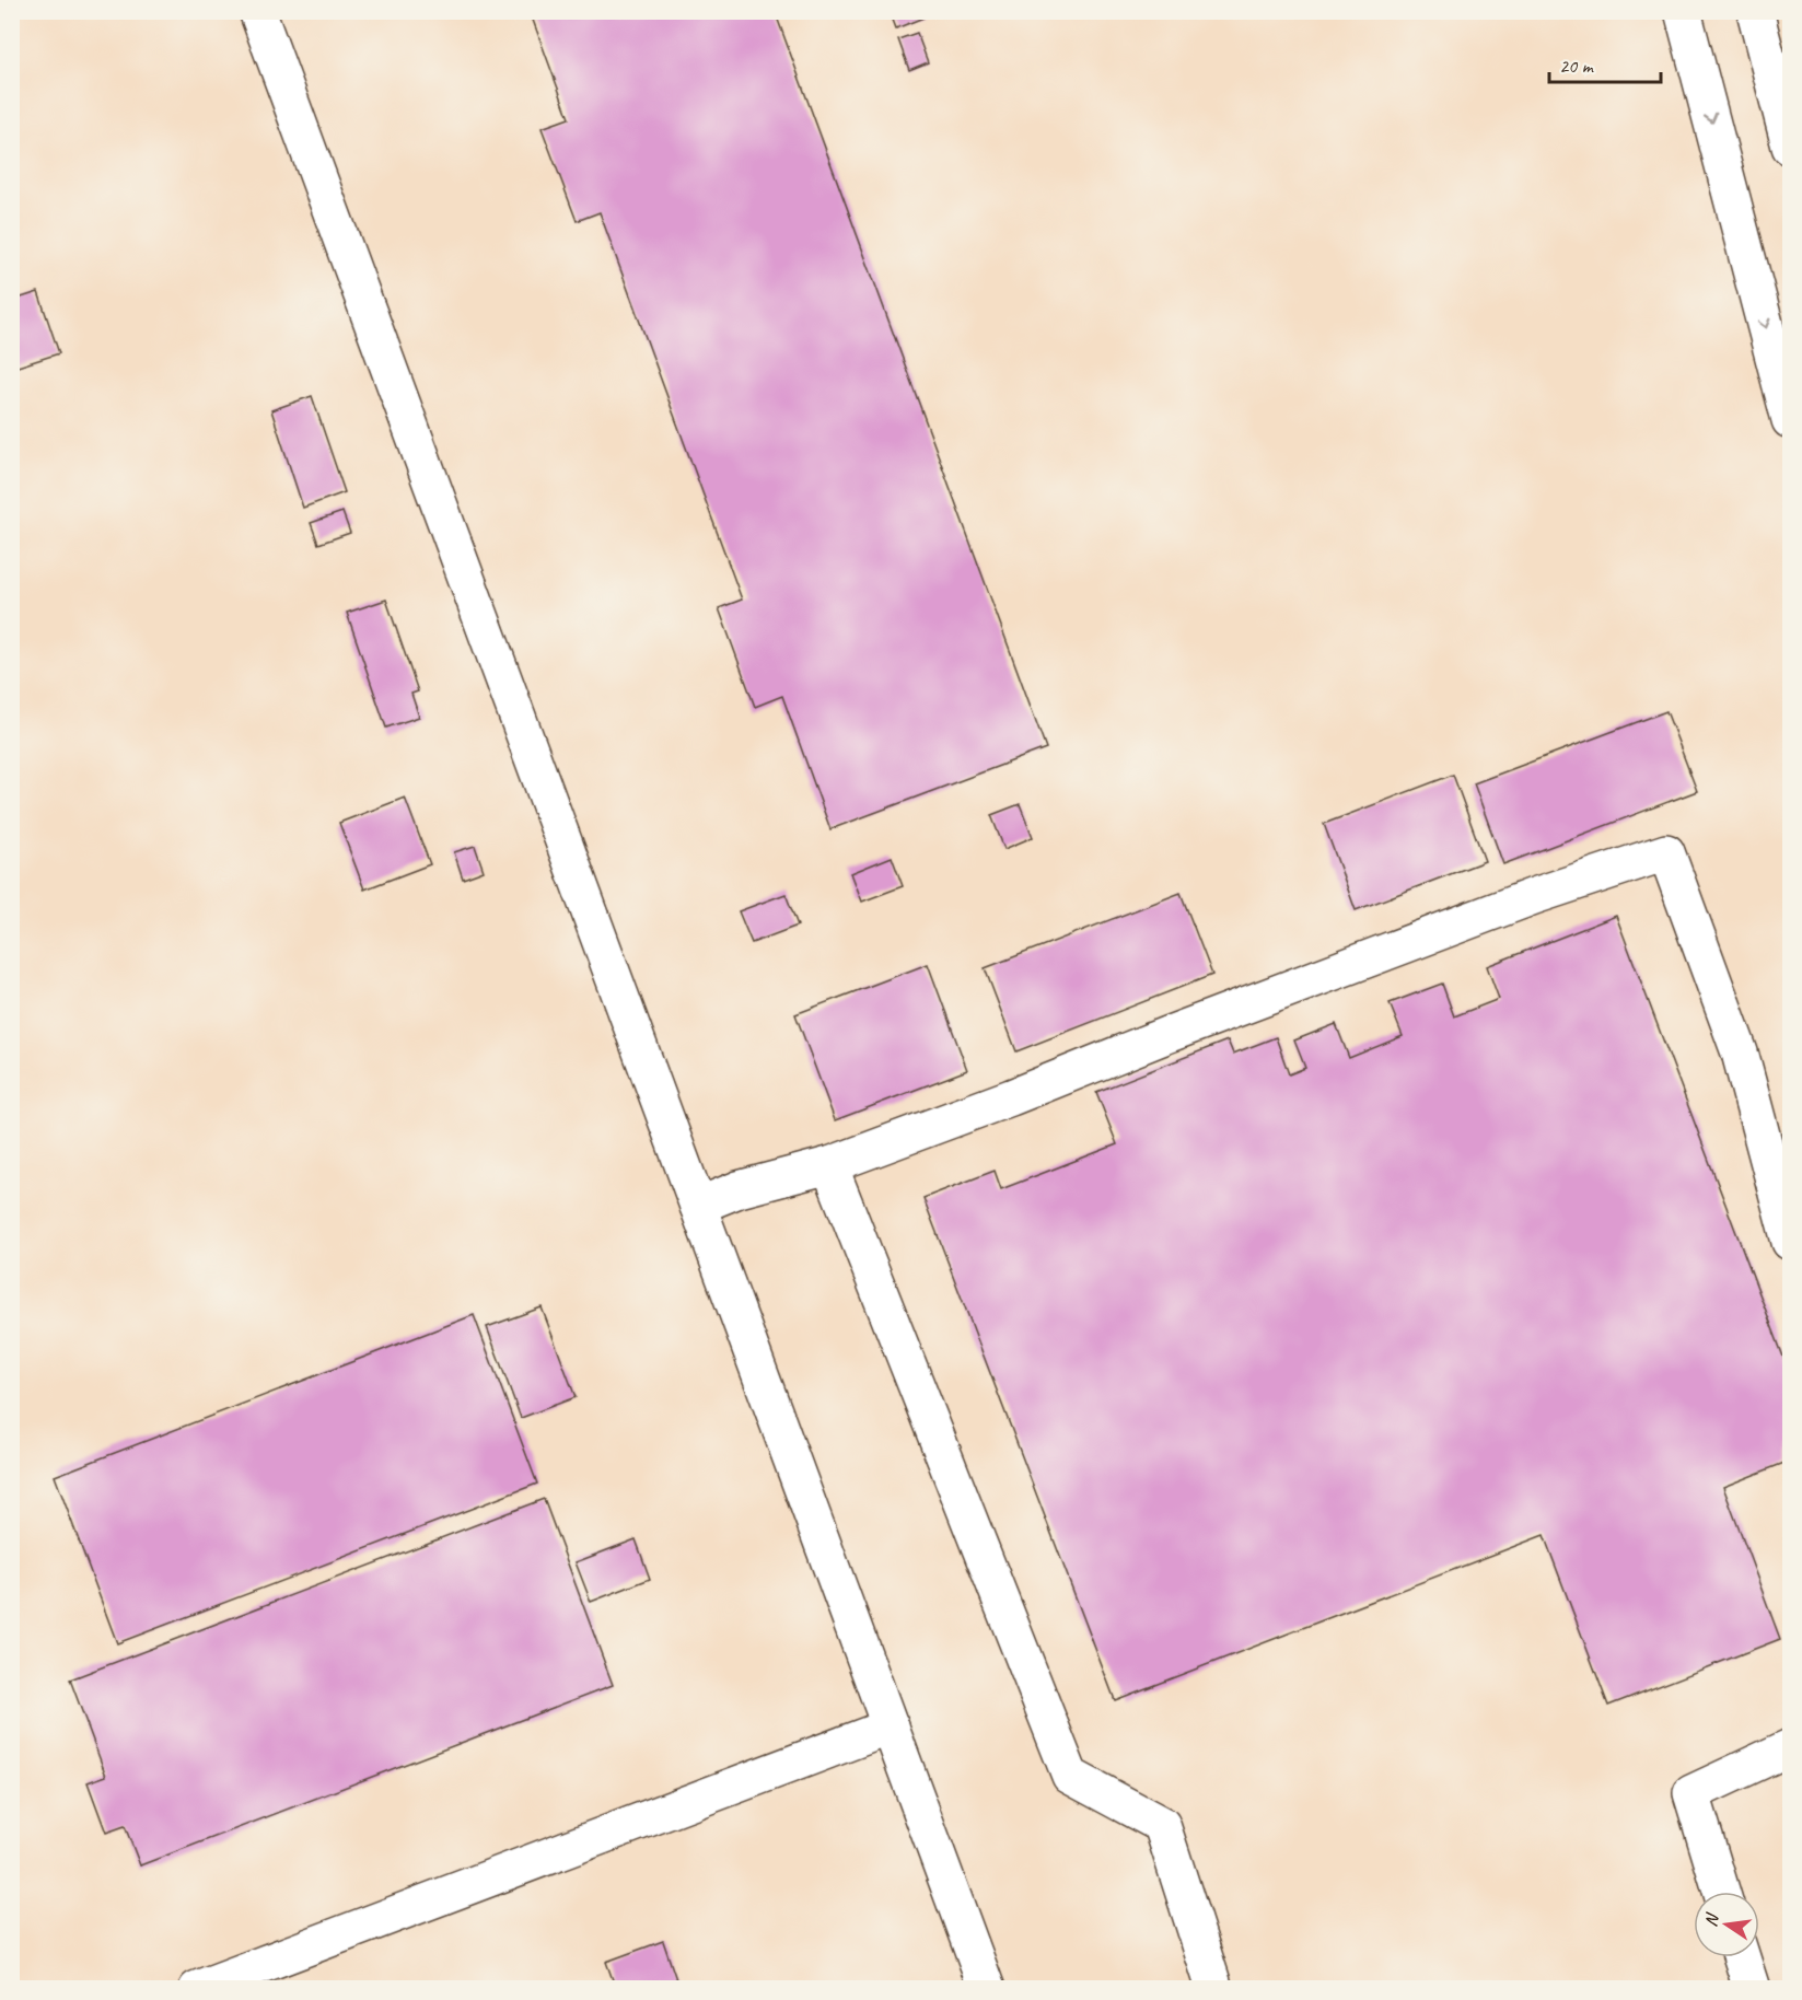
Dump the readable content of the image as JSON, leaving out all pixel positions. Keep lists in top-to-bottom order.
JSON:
{
  "scale_bar": "20 m",
  "north": "left"
}
